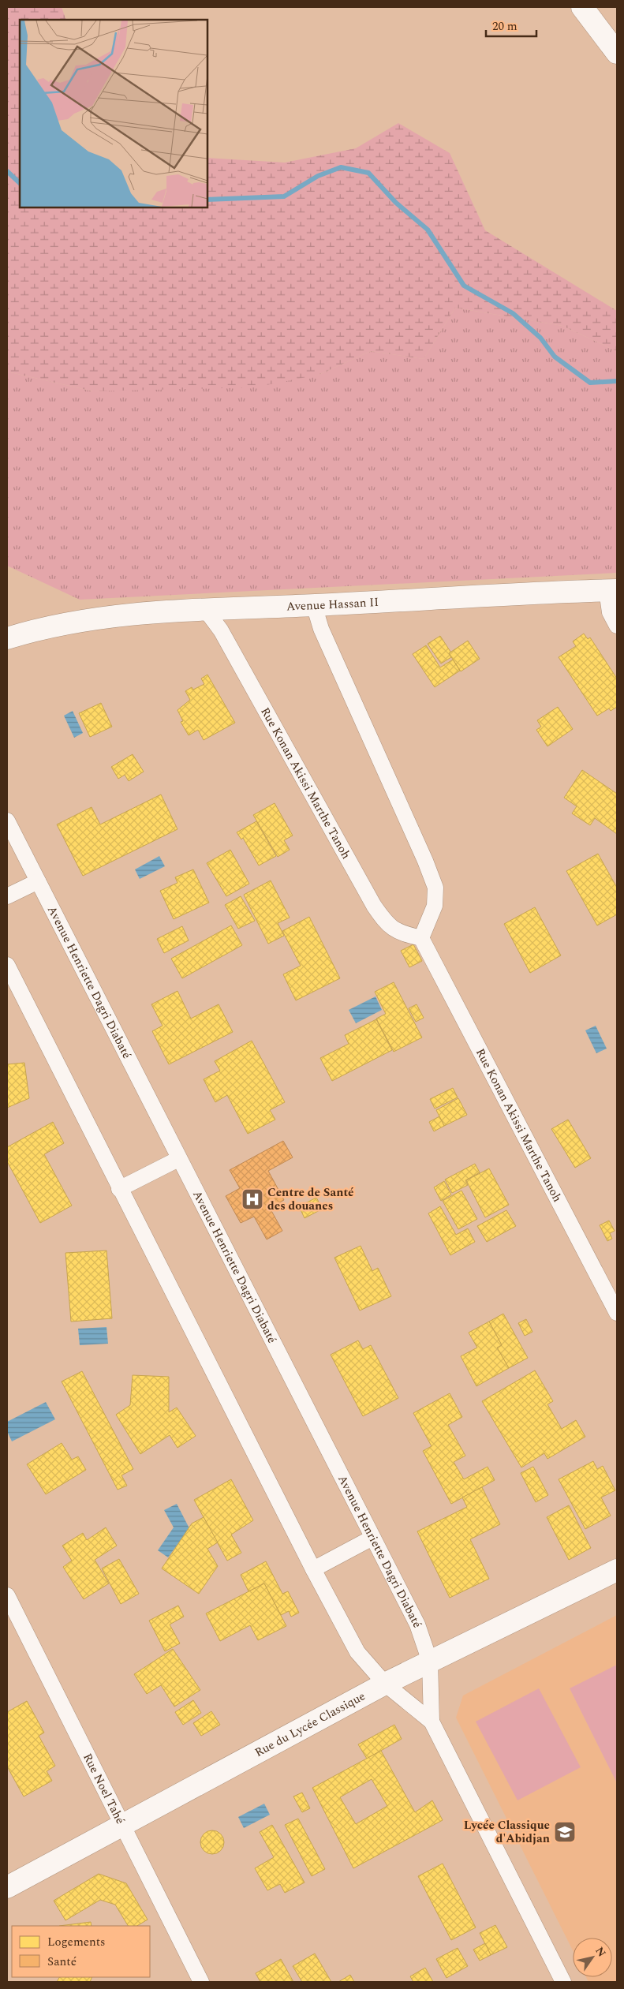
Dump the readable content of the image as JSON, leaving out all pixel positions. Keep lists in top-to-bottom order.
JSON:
{
  "streets": {
    "street": [
      "Avenue Hassan II",
      "Rue Konan Akissi Marthe Tanoh",
      "Avenue Henriette Dagri Diabaté",
      "Rue du Lycée Classique",
      "Rue Noel Tahé"
    ]
  },
  "crossings": [
    ["Avenue Hassan II", "Rue Konan Akissi Marthe Tanoh"],
    ["Avenue Henriette Dagri Diabaté", "Rue du Lycée Classique"],
    ["Rue du Lycée Classique", "Rue Noel Tahé"]
  ],
  "places": {
    "hospital": ["Centre de Santé des douanes"],
    "school or university": ["Lycée Classique d'Abidjan"]
  },
  "legend": ["Logements", "Santé"],
  "scale_bar": "20 m",
  "north": "top right"
}
